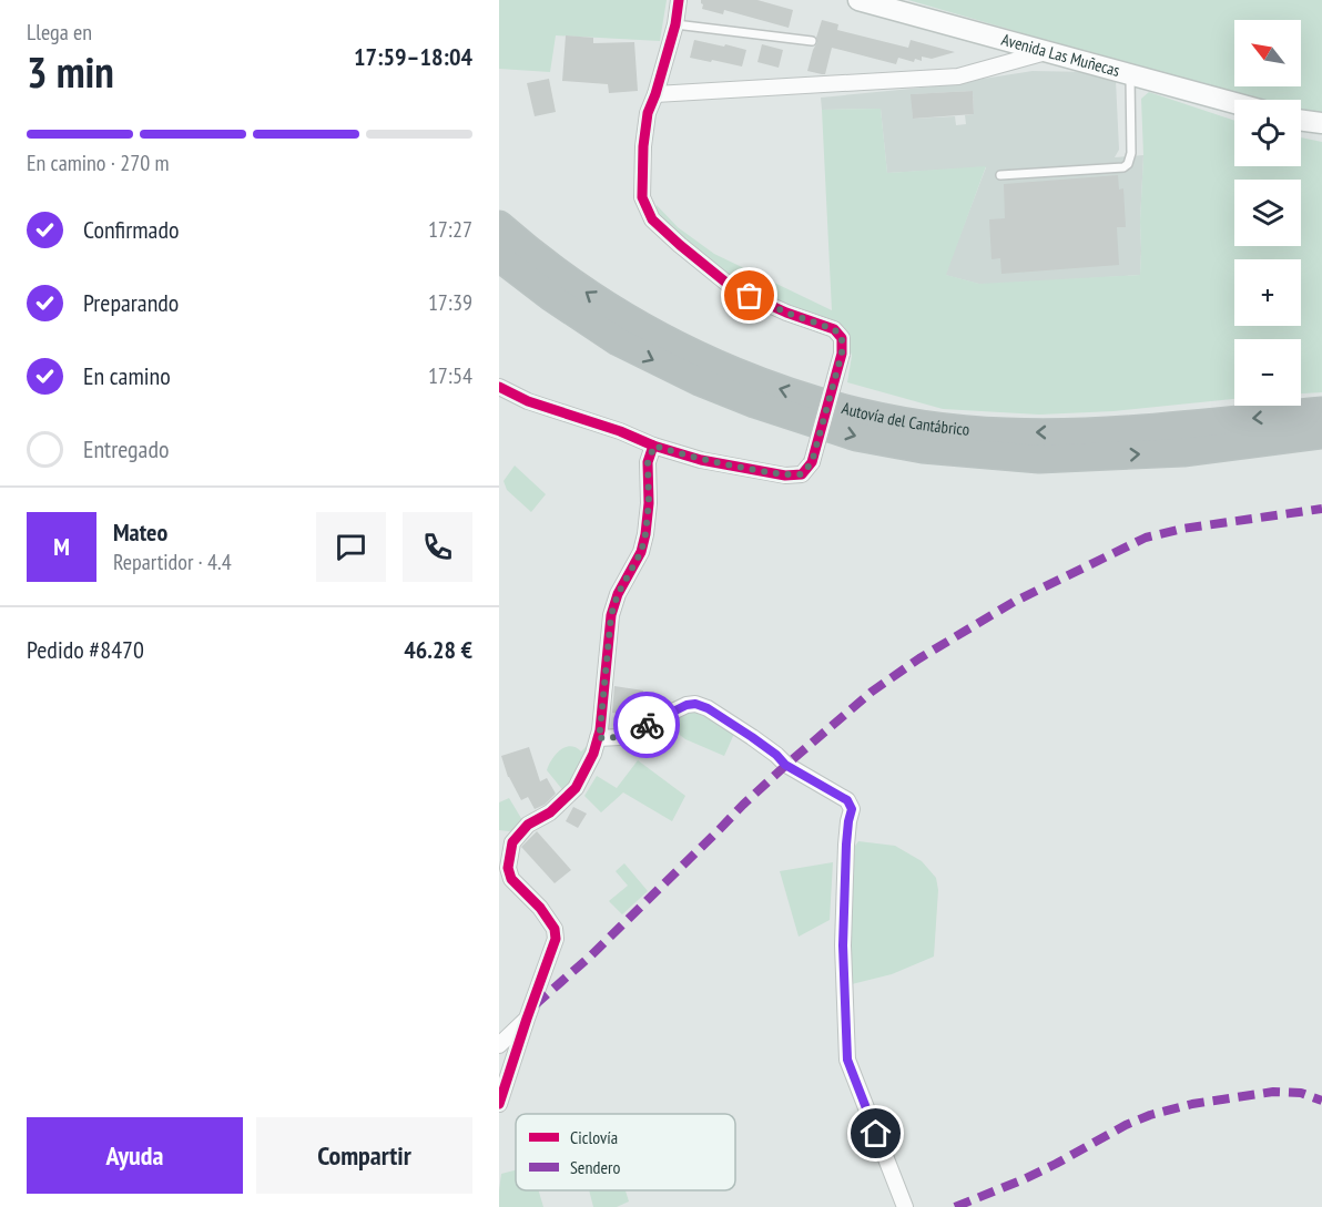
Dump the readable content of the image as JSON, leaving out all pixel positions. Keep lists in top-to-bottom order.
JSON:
{
  "streets": {
    "highway": ["Autovía del Cantábrico"],
    "street": ["Avenida Las Muñecas"]
  },
  "legend": ["Ciclovía", "Sendero"],
  "north": "top left",
  "page": {
    "heading": ["3 min", "Llega en", "17:59–18:04"],
    "panel": [
      "Mateo",
      "Repartidor · 4.4",
      "Pedido #8470",
      "46.28 €"
    ],
    "map_buttons": ["+", "−"],
    "bar": "En camino · 270 m",
    "list": [
      ["Confirmado", "17:27"],
      ["Preparando", "17:39"],
      ["En camino", "17:54"],
      "Entregado"
    ],
    "round": "M",
    "buttons": ["Ayuda", "Compartir"]
  }
}
